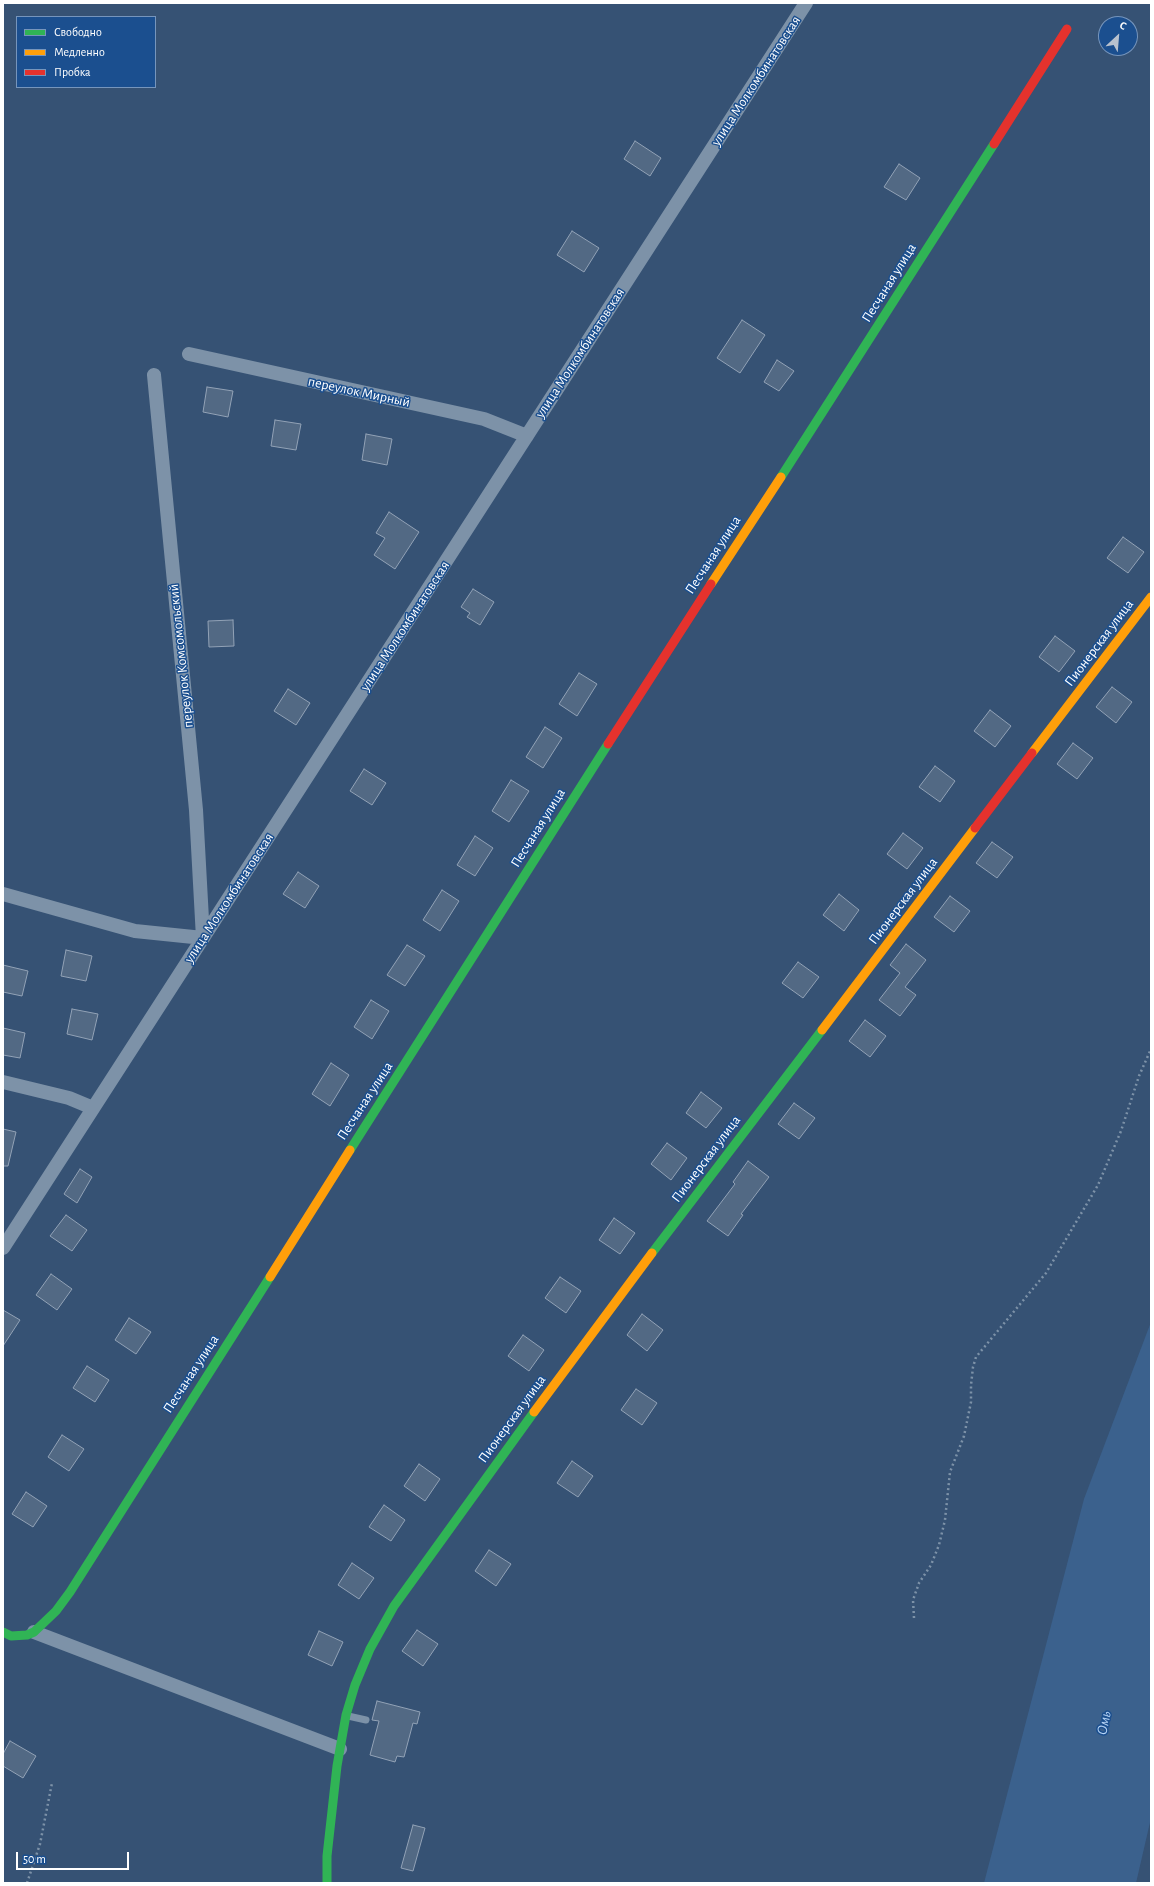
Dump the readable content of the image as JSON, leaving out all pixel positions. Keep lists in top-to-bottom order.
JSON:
{
  "streets": {
    "street": [
      "улица Молкомбинатовская",
      "Песчаная улица",
      "переулок Мирный",
      "Пионерская улица",
      "переулок Комсомольский"
    ]
  },
  "crossings": [
    ["улица Молкомбинатовская", "переулок Мирный"],
    ["улица Молкомбинатовская", "переулок Комсомольский"]
  ],
  "water": ["Омь"],
  "legend": ["Свободно", "Медленно", "Пробка"],
  "scale_bar": "50 m",
  "north": "top right"
}
